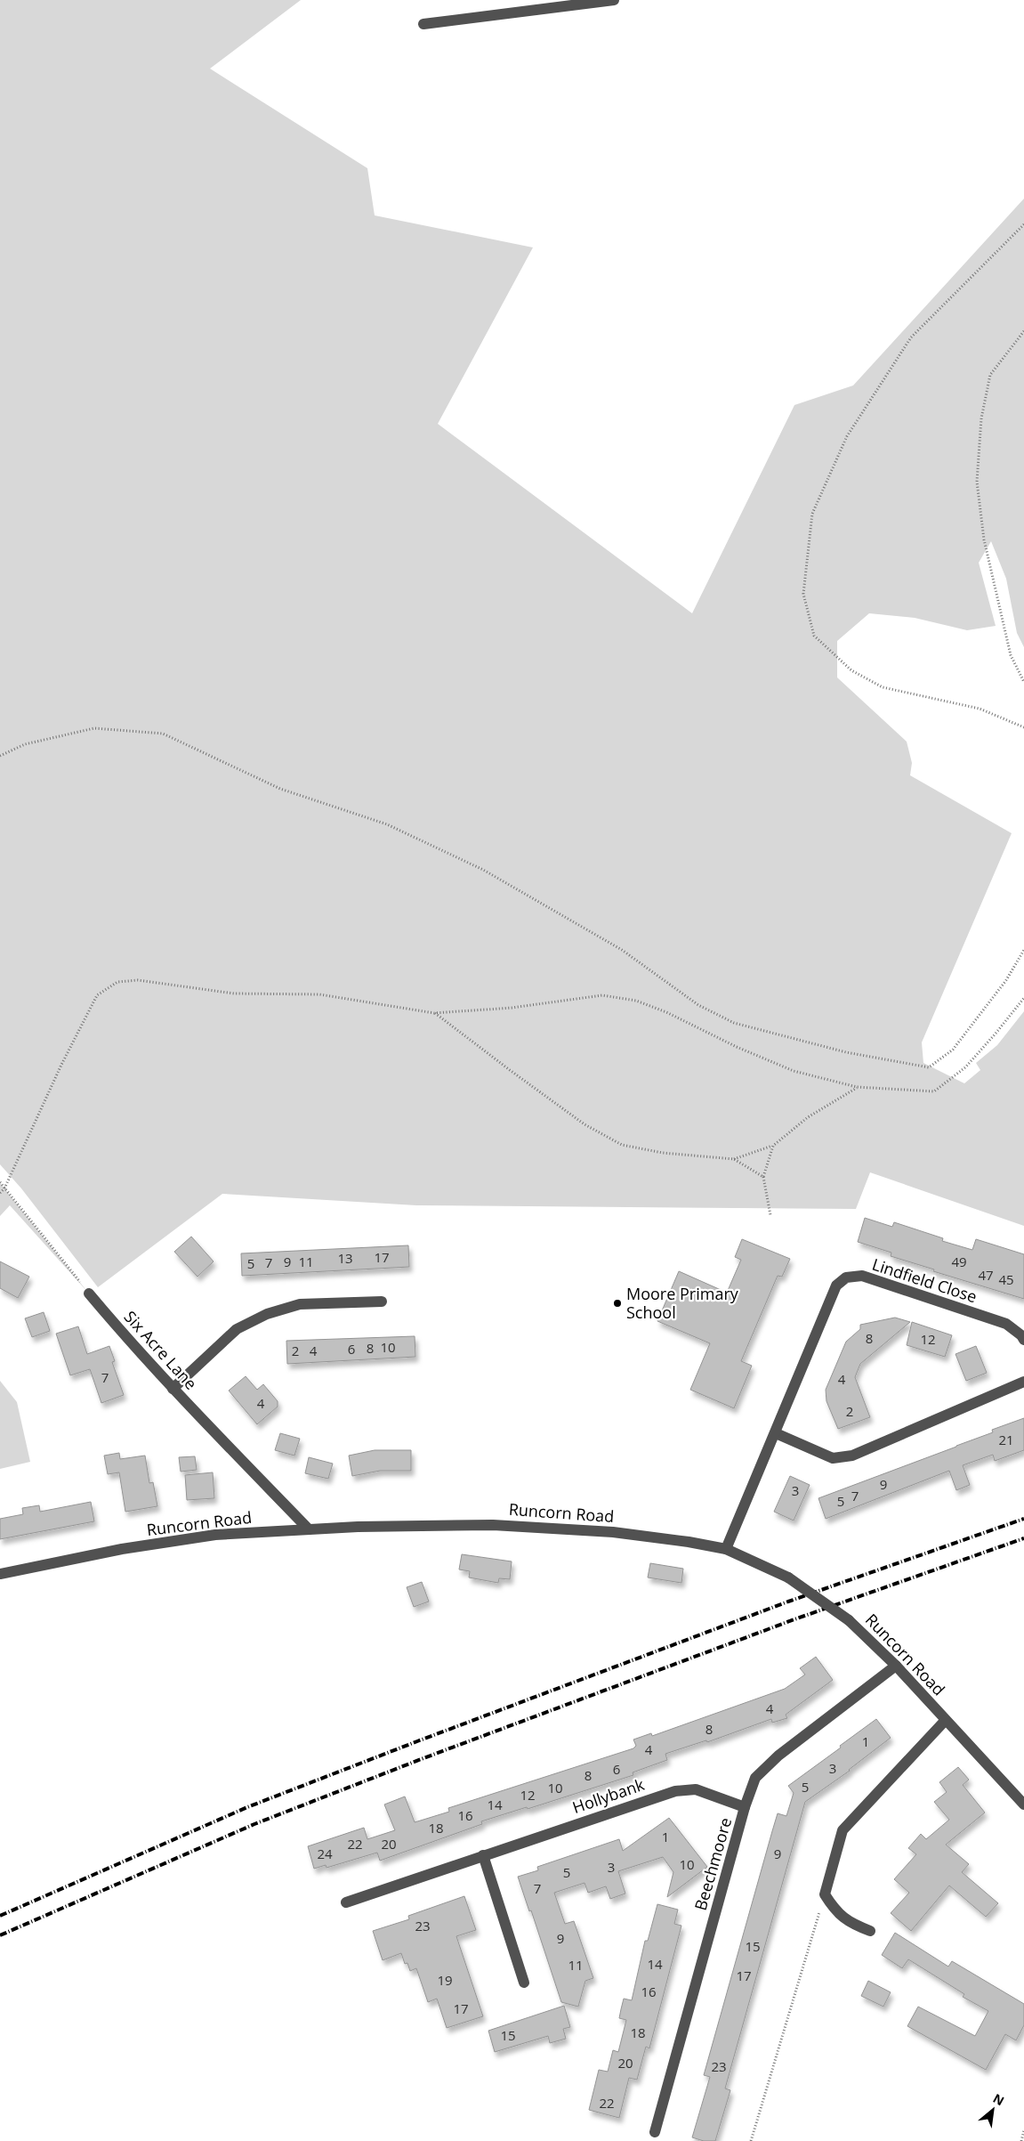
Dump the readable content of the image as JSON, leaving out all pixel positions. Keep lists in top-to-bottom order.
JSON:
{
  "streets": {
    "street": [
      "Lindfield Close",
      "Six Acre Lane",
      "Runcorn Road",
      "Hollybank",
      "Beechmoore"
    ]
  },
  "crossings": [
    ["Lindfield Close", "Runcorn Road"],
    ["Six Acre Lane", "Runcorn Road"],
    ["Runcorn Road", "Beechmoore"],
    ["Hollybank", "Beechmoore"]
  ],
  "places": ["Moore Primary School"],
  "house_numbers": [
    "17",
    "13",
    "9",
    "11",
    "49",
    "7",
    "5",
    "47",
    "45",
    "8",
    "12",
    "10",
    "8",
    "6",
    "2",
    "4",
    "7",
    "4",
    "4",
    "2",
    "21",
    "9",
    "3",
    "7",
    "5",
    "4",
    "8",
    "1",
    "4",
    "3",
    "6",
    "8",
    "5",
    "10",
    "12",
    "14",
    "16",
    "18",
    "1",
    "22",
    "20",
    "24",
    "9",
    "10",
    "3",
    "5",
    "7",
    "23",
    "9",
    "15",
    "14",
    "11",
    "17",
    "19",
    "16",
    "17",
    "18",
    "15",
    "20",
    "23",
    "22"
  ],
  "north": "top right"
}
